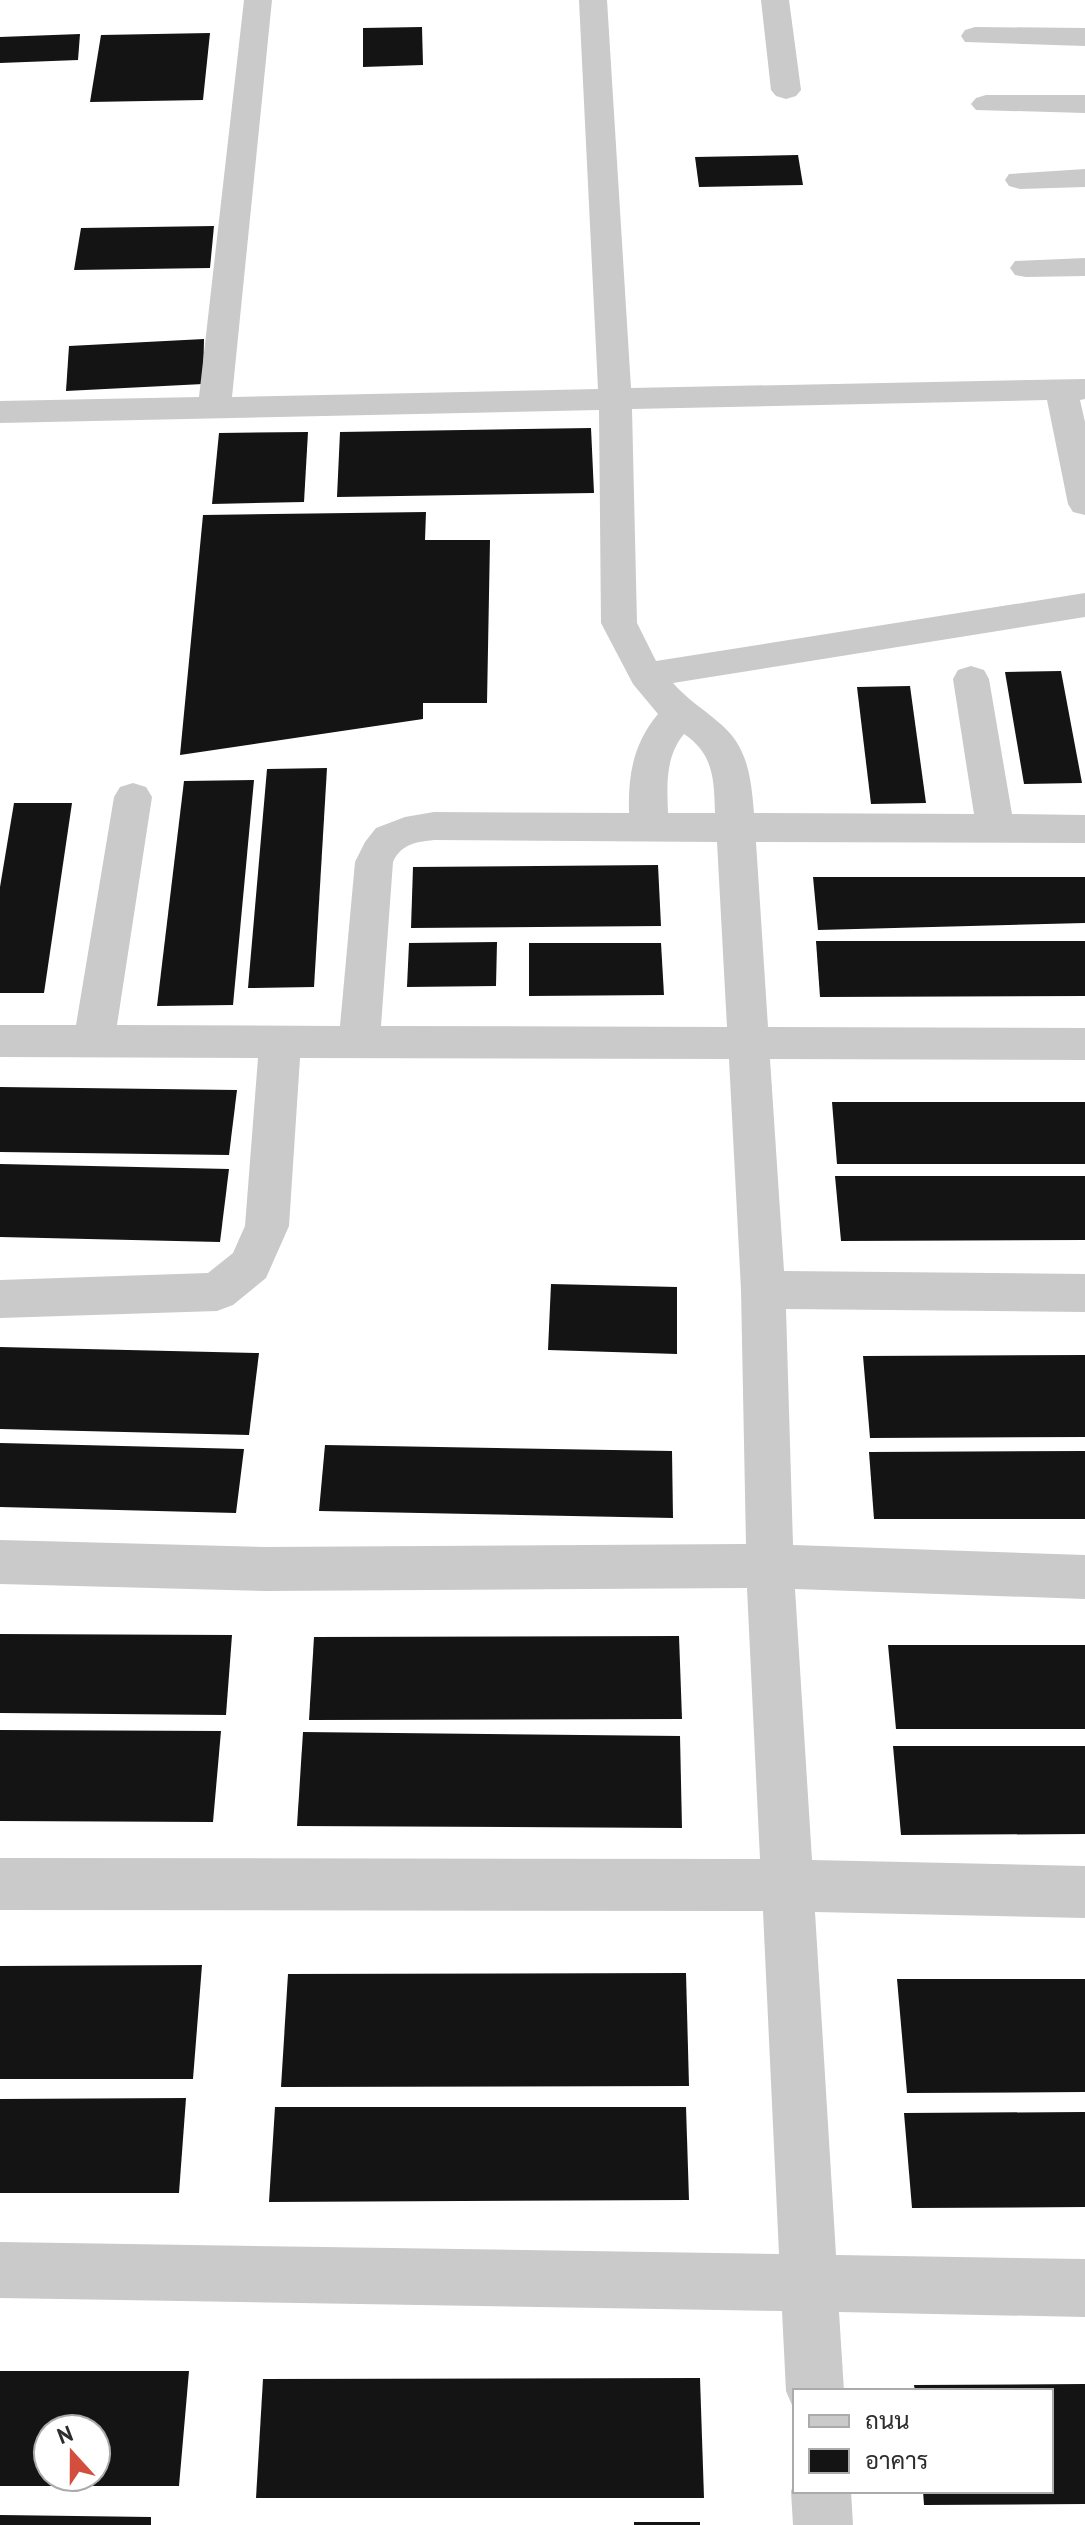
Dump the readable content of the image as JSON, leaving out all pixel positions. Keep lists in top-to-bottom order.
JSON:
{
  "legend": ["ถนน", "อาคาร"],
  "north": "top"
}
